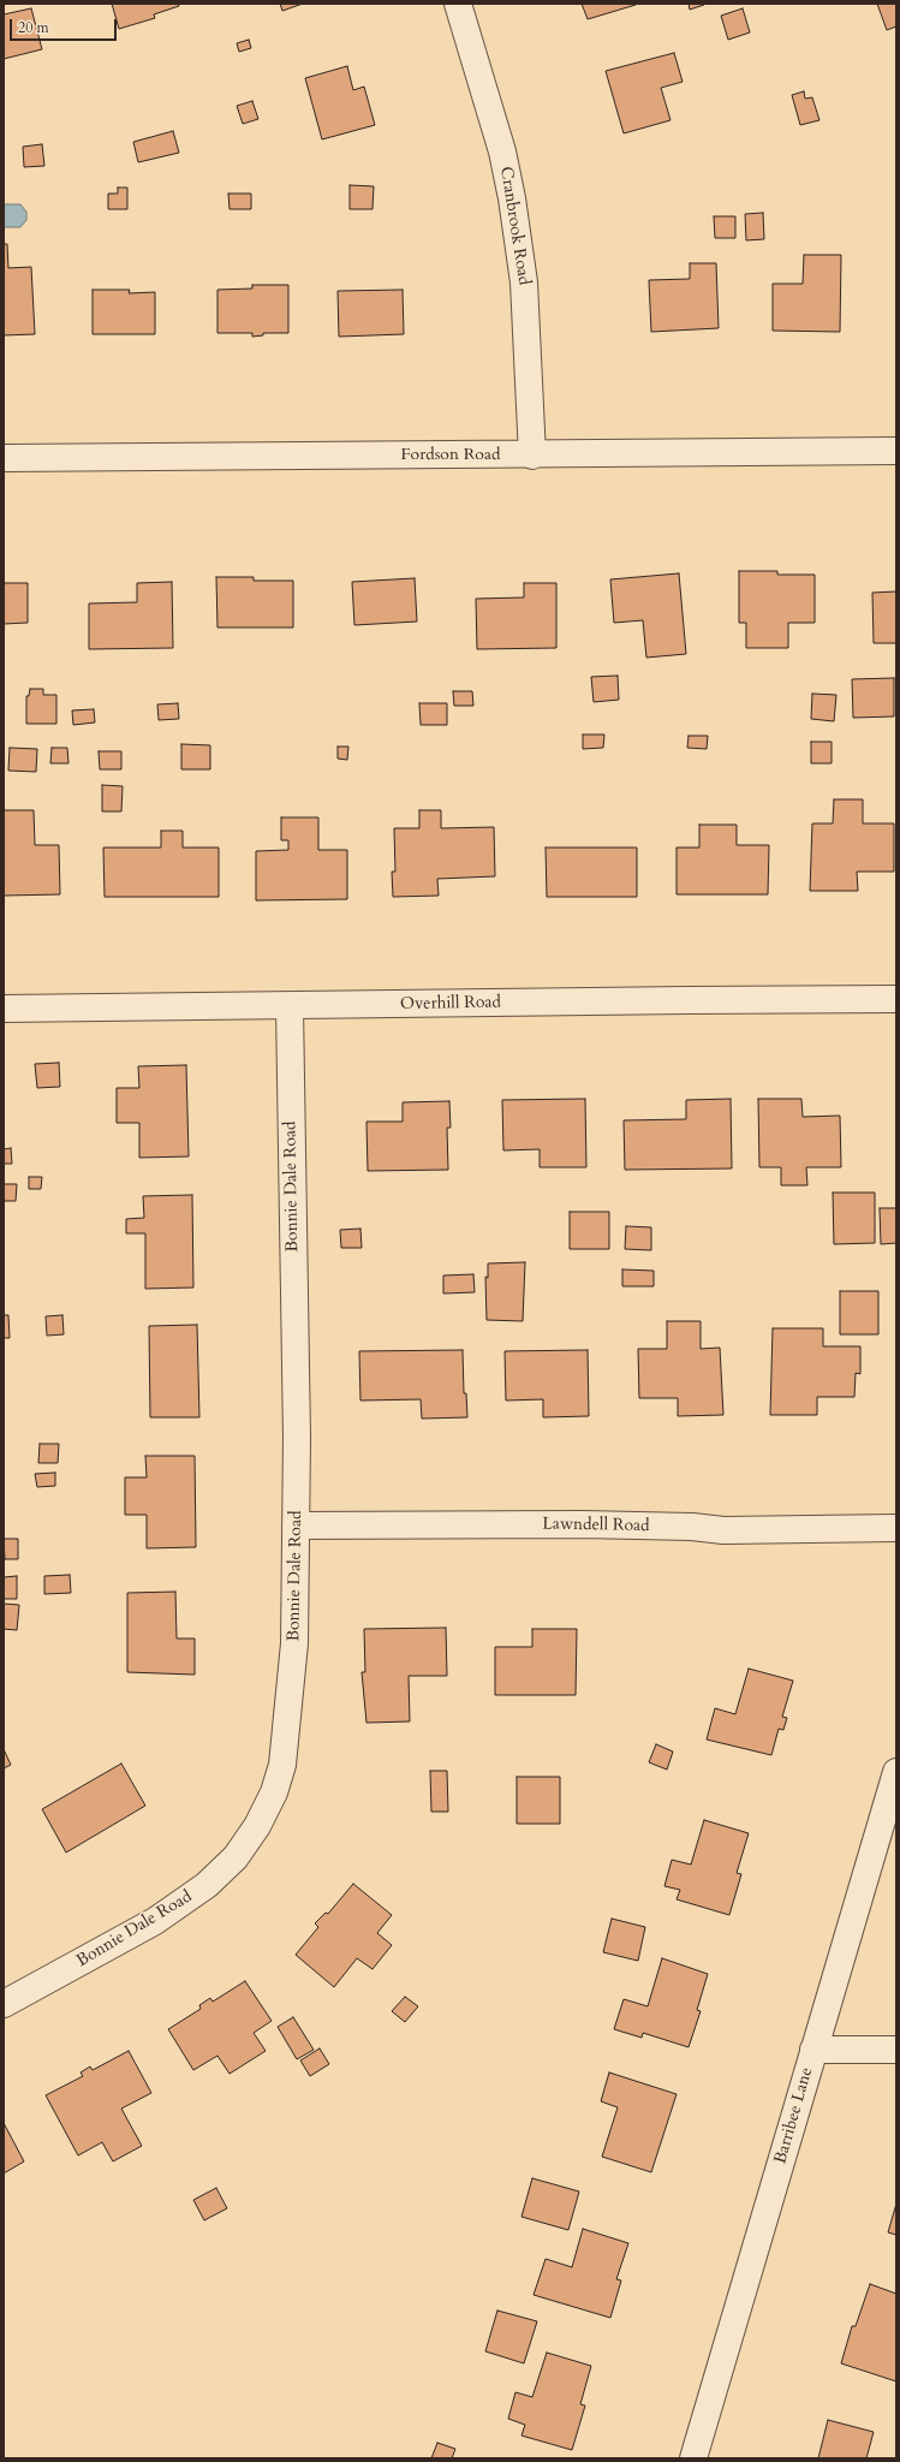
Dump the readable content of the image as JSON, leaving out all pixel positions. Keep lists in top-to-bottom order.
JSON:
{
  "streets": {
    "street": [
      "Cranbrook Road",
      "Fordson Road",
      "Overhill Road",
      "Bonnie Dale Road",
      "Lawndell Road",
      "Barribee Lane"
    ]
  },
  "crossings": [
    ["Cranbrook Road", "Fordson Road"],
    ["Overhill Road", "Bonnie Dale Road"],
    ["Bonnie Dale Road", "Lawndell Road"]
  ],
  "scale_bar": "20 m"
}
